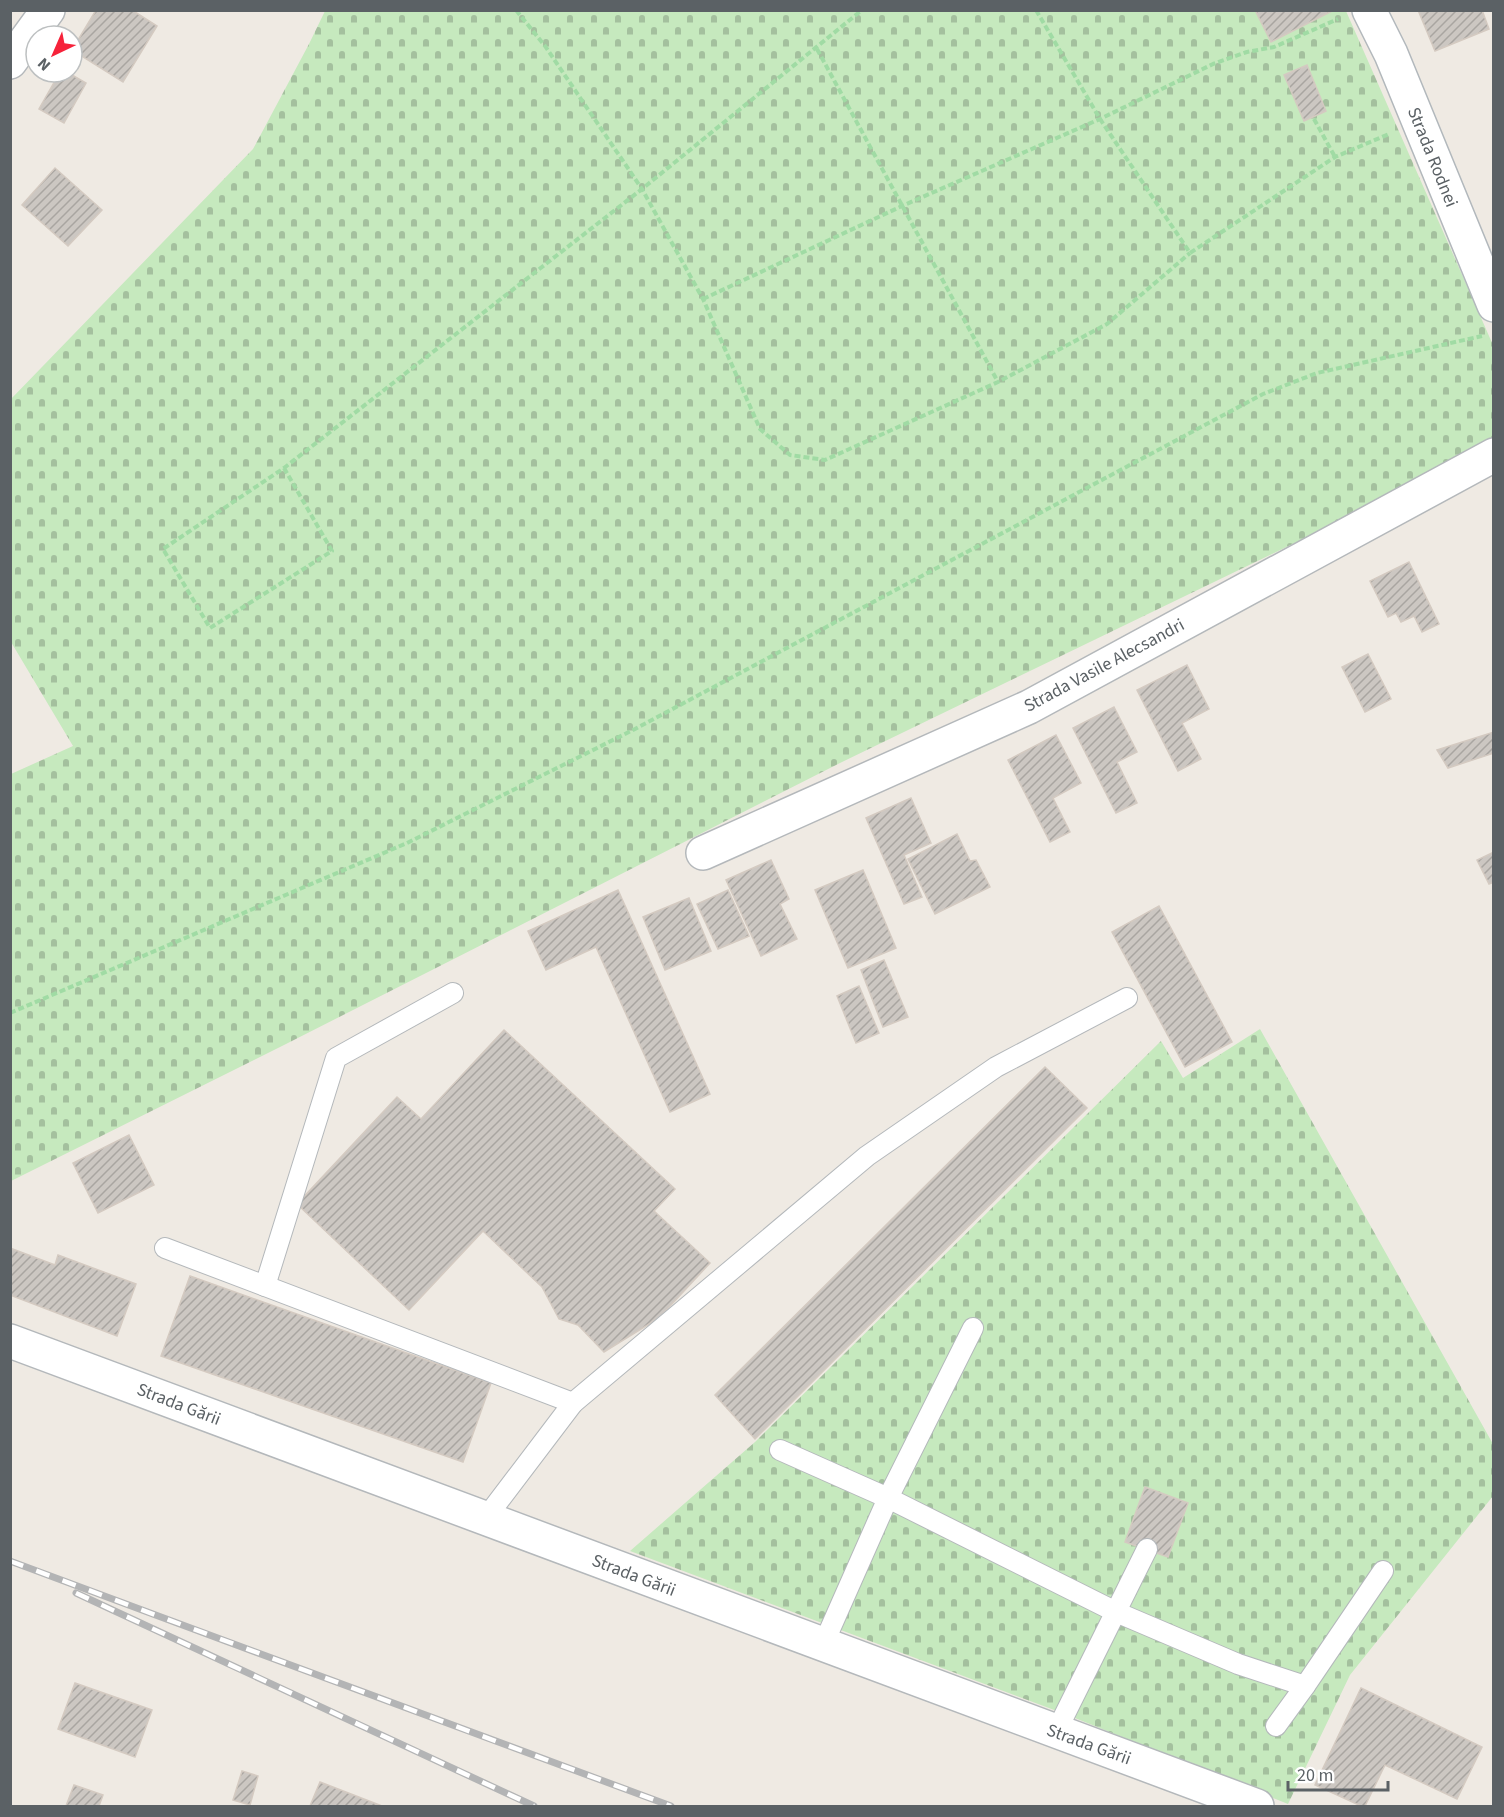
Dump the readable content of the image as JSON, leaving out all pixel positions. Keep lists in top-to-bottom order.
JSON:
{
  "streets": {
    "street": ["Strada Rodnei", "Strada Vasile Alecsandri", "Strada Gării"]
  },
  "scale_bar": "20 m",
  "north": "bottom left"
}
